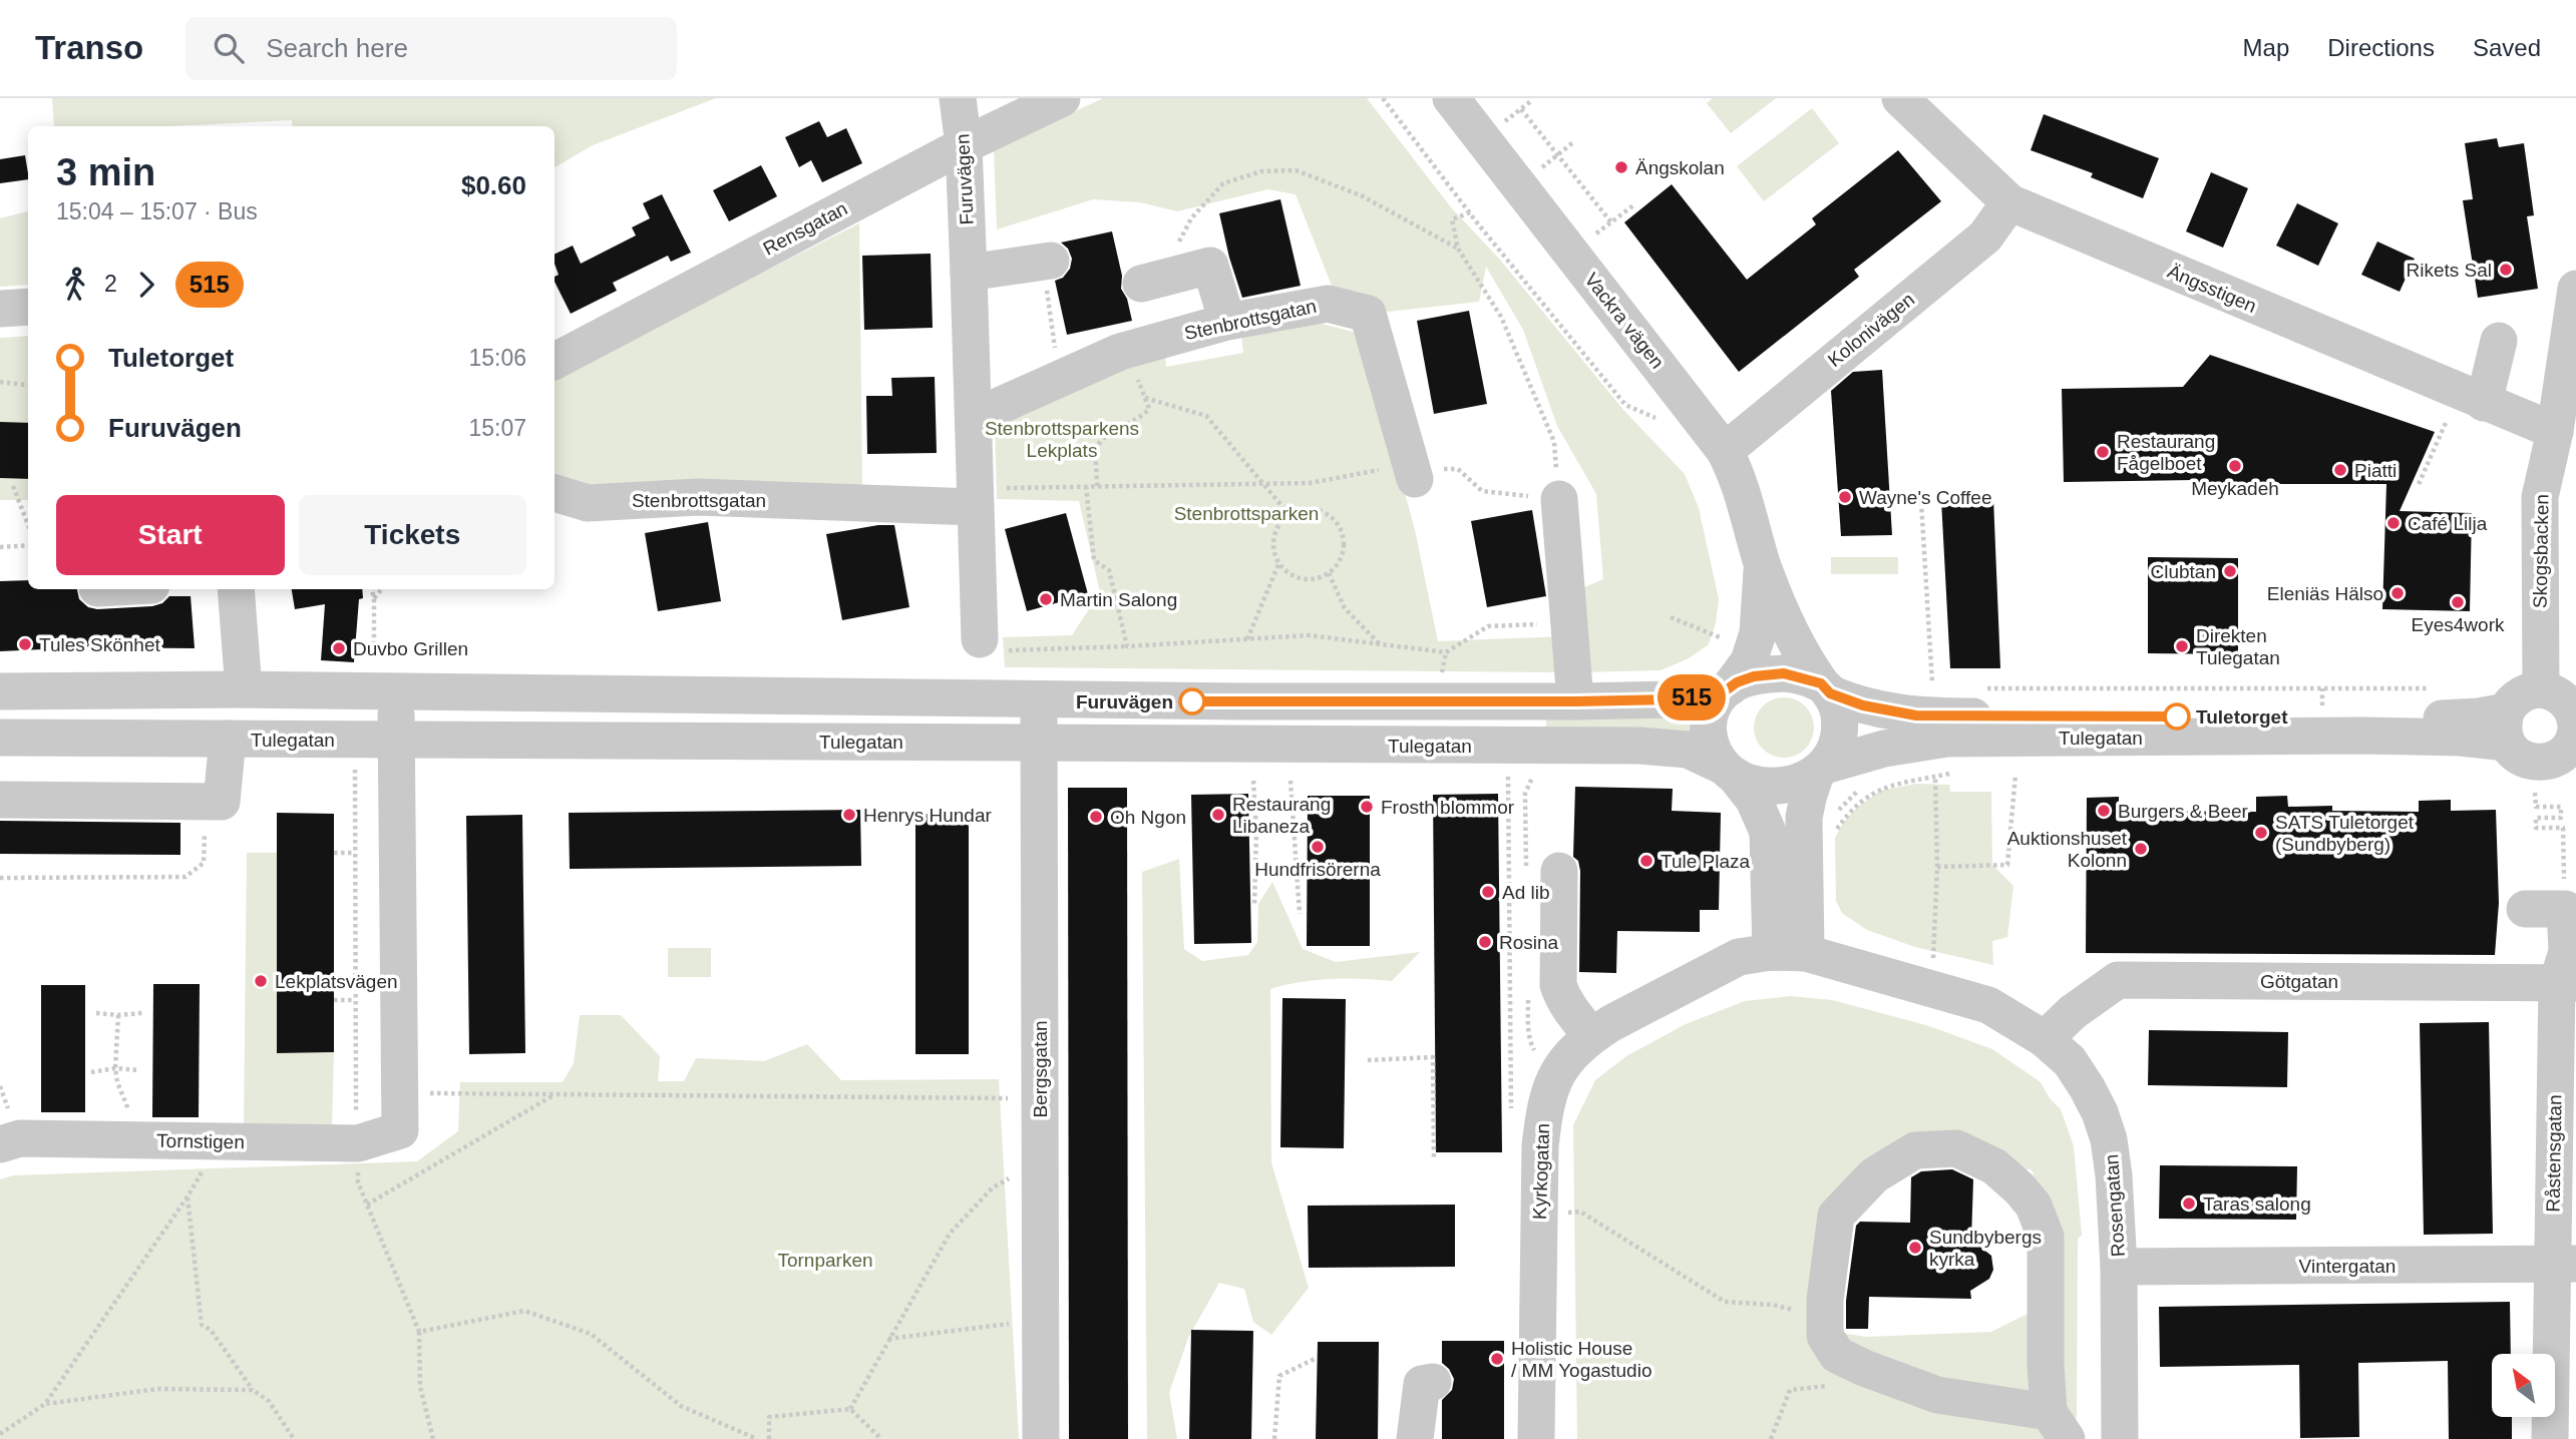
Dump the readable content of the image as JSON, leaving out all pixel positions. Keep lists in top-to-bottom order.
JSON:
{
  "streets": {
    "street": [
      "Furuvägen",
      "Rensgatan",
      "Ängsstigen",
      "Stenbrottsgatan",
      "Vackra vägen",
      "Kolonivägen",
      "Skogsbacken",
      "Tulegatan",
      "Götgatan",
      "Bergsgatan",
      "Tornstigen",
      "Råstensgatan",
      "Kyrkogatan",
      "Rosengatan",
      "Vintergatan"
    ]
  },
  "crossings": [
    ["Furuvägen", "Rensgatan"],
    ["Furuvägen", "Stenbrottsgatan"],
    ["Ängsstigen", "Kolonivägen"],
    ["Ängsstigen", "Skogsbacken"],
    ["Vackra vägen", "Kolonivägen"],
    ["Vackra vägen", "Tulegatan"],
    ["Skogsbacken", "Tulegatan"],
    ["Tulegatan", "Bergsgatan"],
    ["Götgatan", "Råstensgatan"],
    ["Götgatan", "Rosengatan"],
    ["Råstensgatan", "Vintergatan"],
    ["Kyrkogatan", "Rosengatan"],
    ["Rosengatan", "Vintergatan"]
  ],
  "parks": ["Stenbrottsparkens Lekplats", "Stenbrottsparken", "Tornparken"],
  "places": [
    "Ängskolan",
    "Rikets Sal",
    "Restaurang Fågelboet",
    "Meykadeh",
    "Piatti",
    "Wayne's Coffee",
    "Café Lilja",
    "Clubtan",
    "Eleniäs Hälso",
    "Martin Salong",
    "Eyes4work",
    "Tules Skönhet",
    "Direkten Tulegatan",
    "Duvbo Grillen",
    "Furuvägen",
    "Tuletorget",
    "Frosth blommor",
    "Burgers & Beer",
    "Henrys Hundar",
    "Restaurang Libaneza",
    "Oh Ngon",
    "SATS Tuletorget (Sundbyberg)",
    "Hundfrisörerna",
    "Auktionshuset Kolonn",
    "Tule Plaza",
    "Ad lib",
    "Rosina",
    "Lekplatsvägen",
    "Taras salong",
    "Sundbybergs kyrka",
    "Holistic House / MM Yogastudio"
  ],
  "lines": ["bus line 515"],
  "north": "top left",
  "page": {
    "header": "Transo",
    "search": "Search here",
    "nav": ["Map", "Directions", "Saved"],
    "on_map": "515",
    "heading": ["3 min", "15:04 – 15:07 · Bus", "$0.60"],
    "legs": ["2", "515"],
    "list": [
      {
        "name": "Tuletorget",
        "value": "15:06"
      },
      {
        "name": "Furuvägen",
        "value": "15:07"
      }
    ],
    "buttons": ["Start", "Tickets"]
  }
}
